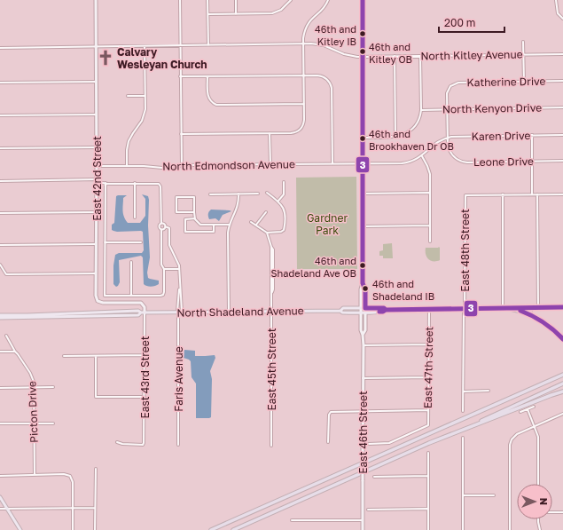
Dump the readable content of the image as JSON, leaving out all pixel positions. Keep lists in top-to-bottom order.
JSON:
{
  "streets": {
    "main road": ["North Shadeland Avenue"],
    "street": [
      "North Kitley Avenue",
      "Katherine Drive",
      "North Kenyon Drive",
      "Karen Drive",
      "Leone Drive",
      "North Edmondson Avenue",
      "East 42nd Street",
      "East 48th Street",
      "East 47th Street",
      "East 45th Street",
      "East 43rd Street",
      "Faris Avenue",
      "Picton Drive",
      "East 46th Street"
    ]
  },
  "crossings": [
    ["North Kitley Avenue", "East 42nd Street"],
    ["North Kitley Avenue", "East 46th Street"],
    ["Katherine Drive", "Leone Drive"],
    ["North Kenyon Drive", "Leone Drive"],
    ["Karen Drive", "Leone Drive"],
    ["Karen Drive", "North Edmondson Avenue"],
    ["Karen Drive", "East 46th Street"],
    ["North Edmondson Avenue", "East 42nd Street"],
    ["North Edmondson Avenue", "East 46th Street"],
    ["East 42nd Street", "North Shadeland Avenue"],
    ["East 42nd Street", "East 43rd Street"],
    ["East 48th Street", "North Shadeland Avenue"],
    ["North Shadeland Avenue", "East 47th Street"],
    ["North Shadeland Avenue", "East 45th Street"],
    ["North Shadeland Avenue", "East 43rd Street"],
    ["North Shadeland Avenue", "Faris Avenue"],
    ["North Shadeland Avenue", "East 46th Street"]
  ],
  "parks": ["Gardner Park"],
  "places": {
    "other": [
      "46th and Kitley IB",
      "46th and Kitley OB",
      "46th and Brookhaven Dr OB",
      "46th and Shadeland Ave OB",
      "46th and Shadeland IB"
    ],
    "church": ["Calvary Wesleyan Church"]
  },
  "lines": ["transit line 3"],
  "scale_bar": "200 m",
  "north": "right"
}
